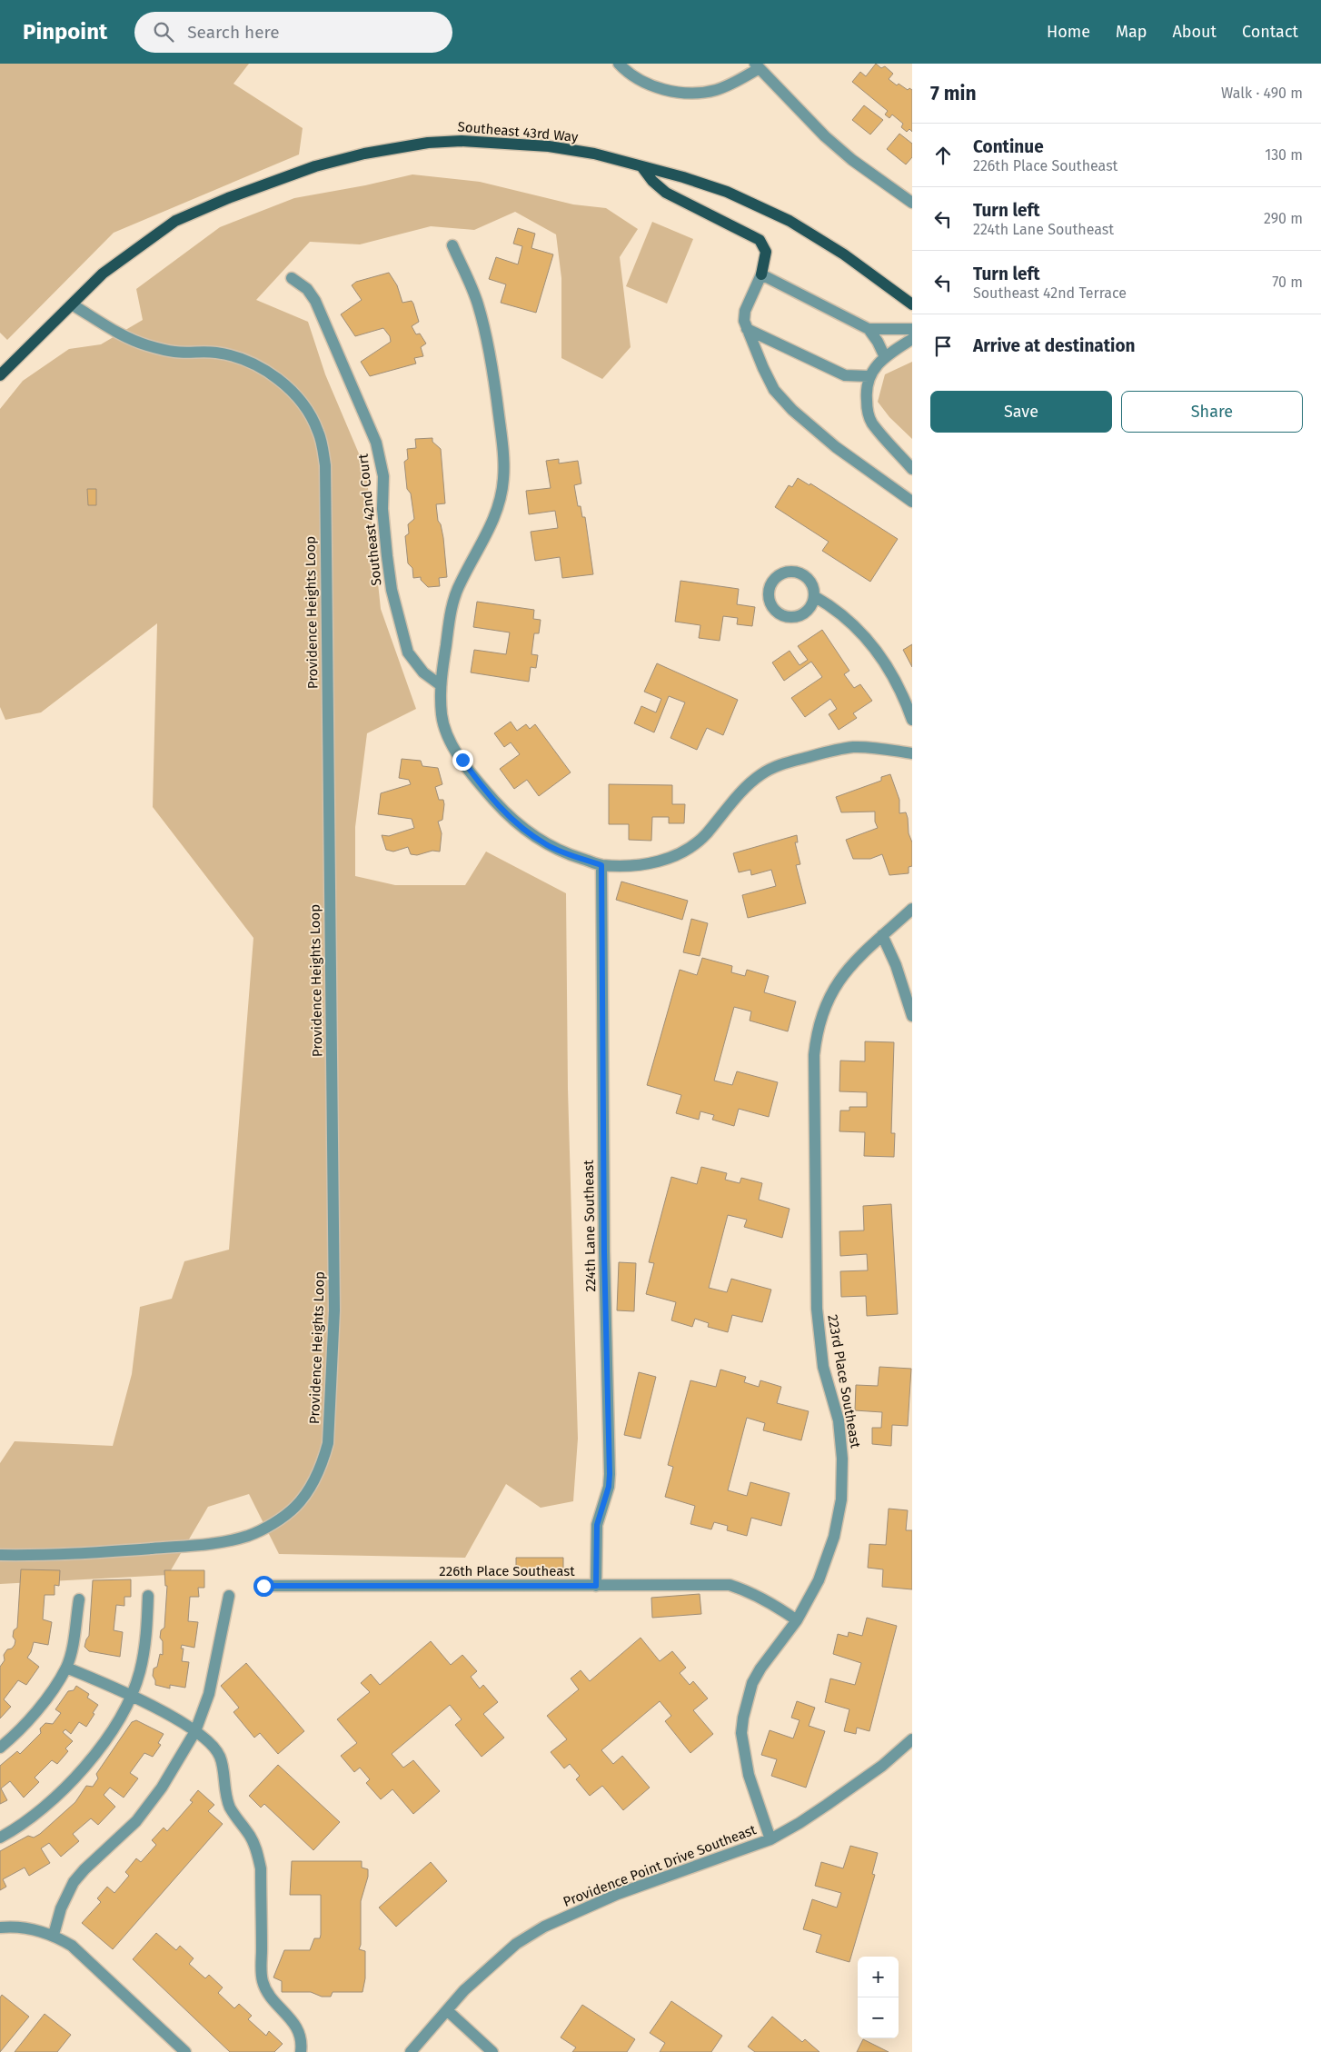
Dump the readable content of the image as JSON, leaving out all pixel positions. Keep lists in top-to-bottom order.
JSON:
{
  "streets": {
    "main road": ["Southeast 43rd Way"],
    "street": [
      "Southeast 42nd Court",
      "Providence Heights Loop",
      "224th Lane Southeast",
      "223rd Place Southeast",
      "226th Place Southeast",
      "Providence Point Drive Southeast"
    ]
  },
  "crossings": [
    ["Southeast 43rd Way", "Providence Heights Loop"],
    ["224th Lane Southeast", "226th Place Southeast"],
    ["223rd Place Southeast", "226th Place Southeast"],
    ["223rd Place Southeast", "Providence Point Drive Southeast"]
  ],
  "page": {
    "header": "Pinpoint",
    "search": "Search here",
    "nav": [
      "Home",
      "Map",
      "About",
      "Contact"
    ],
    "heading": ["7 min", "Walk · 490 m"],
    "list": [
      ["Continue", "226th Place Southeast", "130 m"],
      ["Turn left", "224th Lane Southeast", "290 m"],
      ["Turn left", "Southeast 42nd Terrace", "70 m"],
      "Arrive at destination"
    ],
    "buttons": ["Save", "Share"],
    "map_buttons": ["+", "−"]
  }
}
